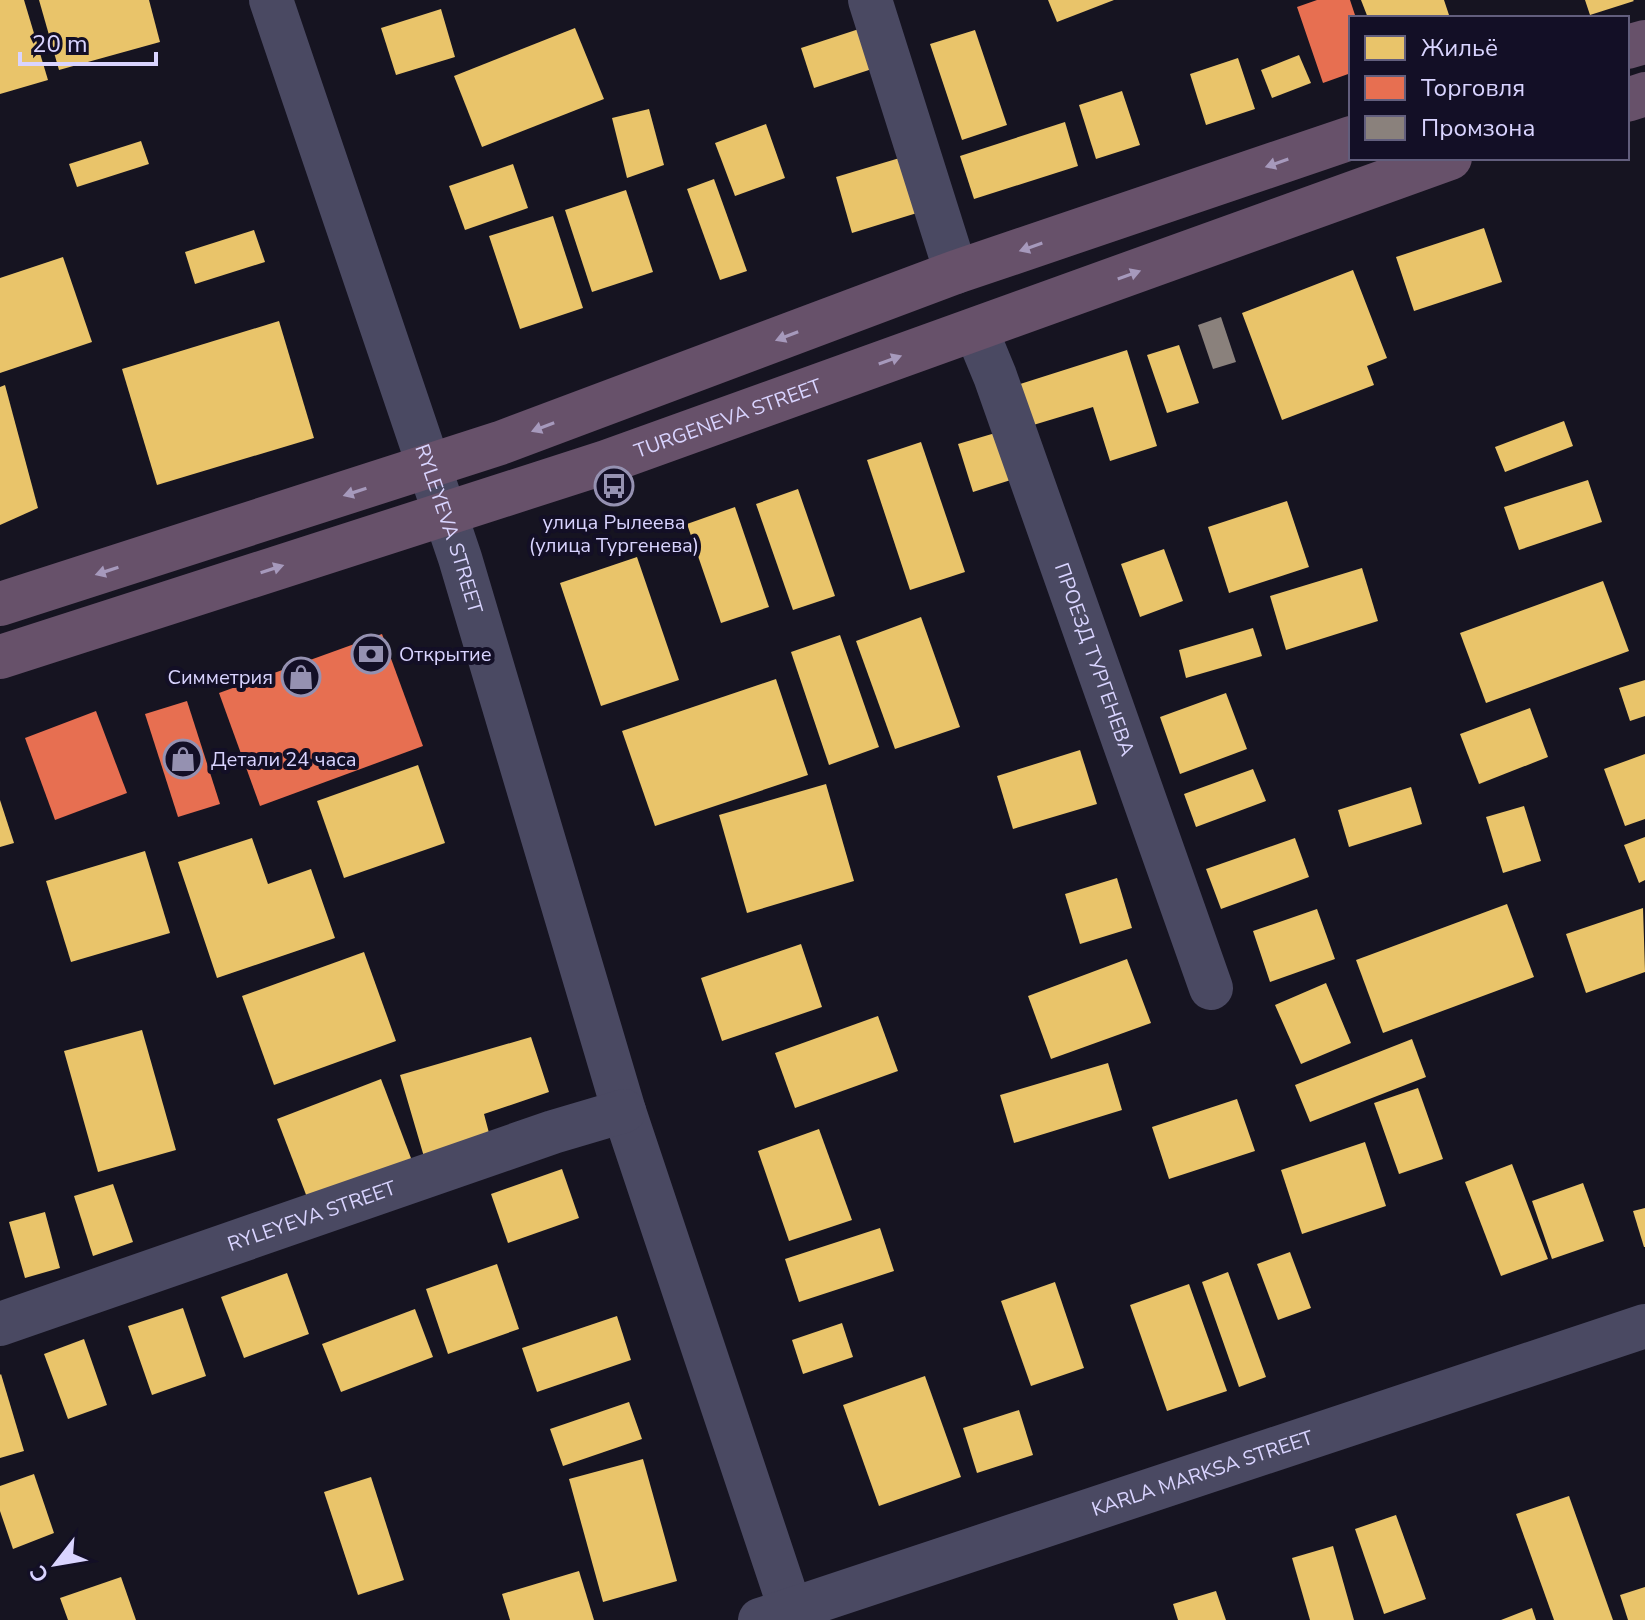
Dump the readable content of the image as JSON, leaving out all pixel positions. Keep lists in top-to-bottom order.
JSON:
{
  "streets": {
    "highway": ["TURGENEVA STREET"],
    "street": ["RYLEYEVA STREET", "ПРОЕЗД ТУРГЕНЕВА", "KARLA MARKSA STREET"]
  },
  "crossings": [
    ["TURGENEVA STREET", "RYLEYEVA STREET"],
    ["TURGENEVA STREET", "ПРОЕЗД ТУРГЕНЕВА"],
    ["RYLEYEVA STREET", "KARLA MARKSA STREET"]
  ],
  "places": {
    "bus stop": ["улица Рылеева (улица Тургенева)"],
    "bank": ["Открытие"],
    "shop": ["Симметрия", "Детали 24 часа"]
  },
  "legend": ["Жильё", "Торговля", "Промзона"],
  "scale_bar": "20 m",
  "north": "bottom left"
}
